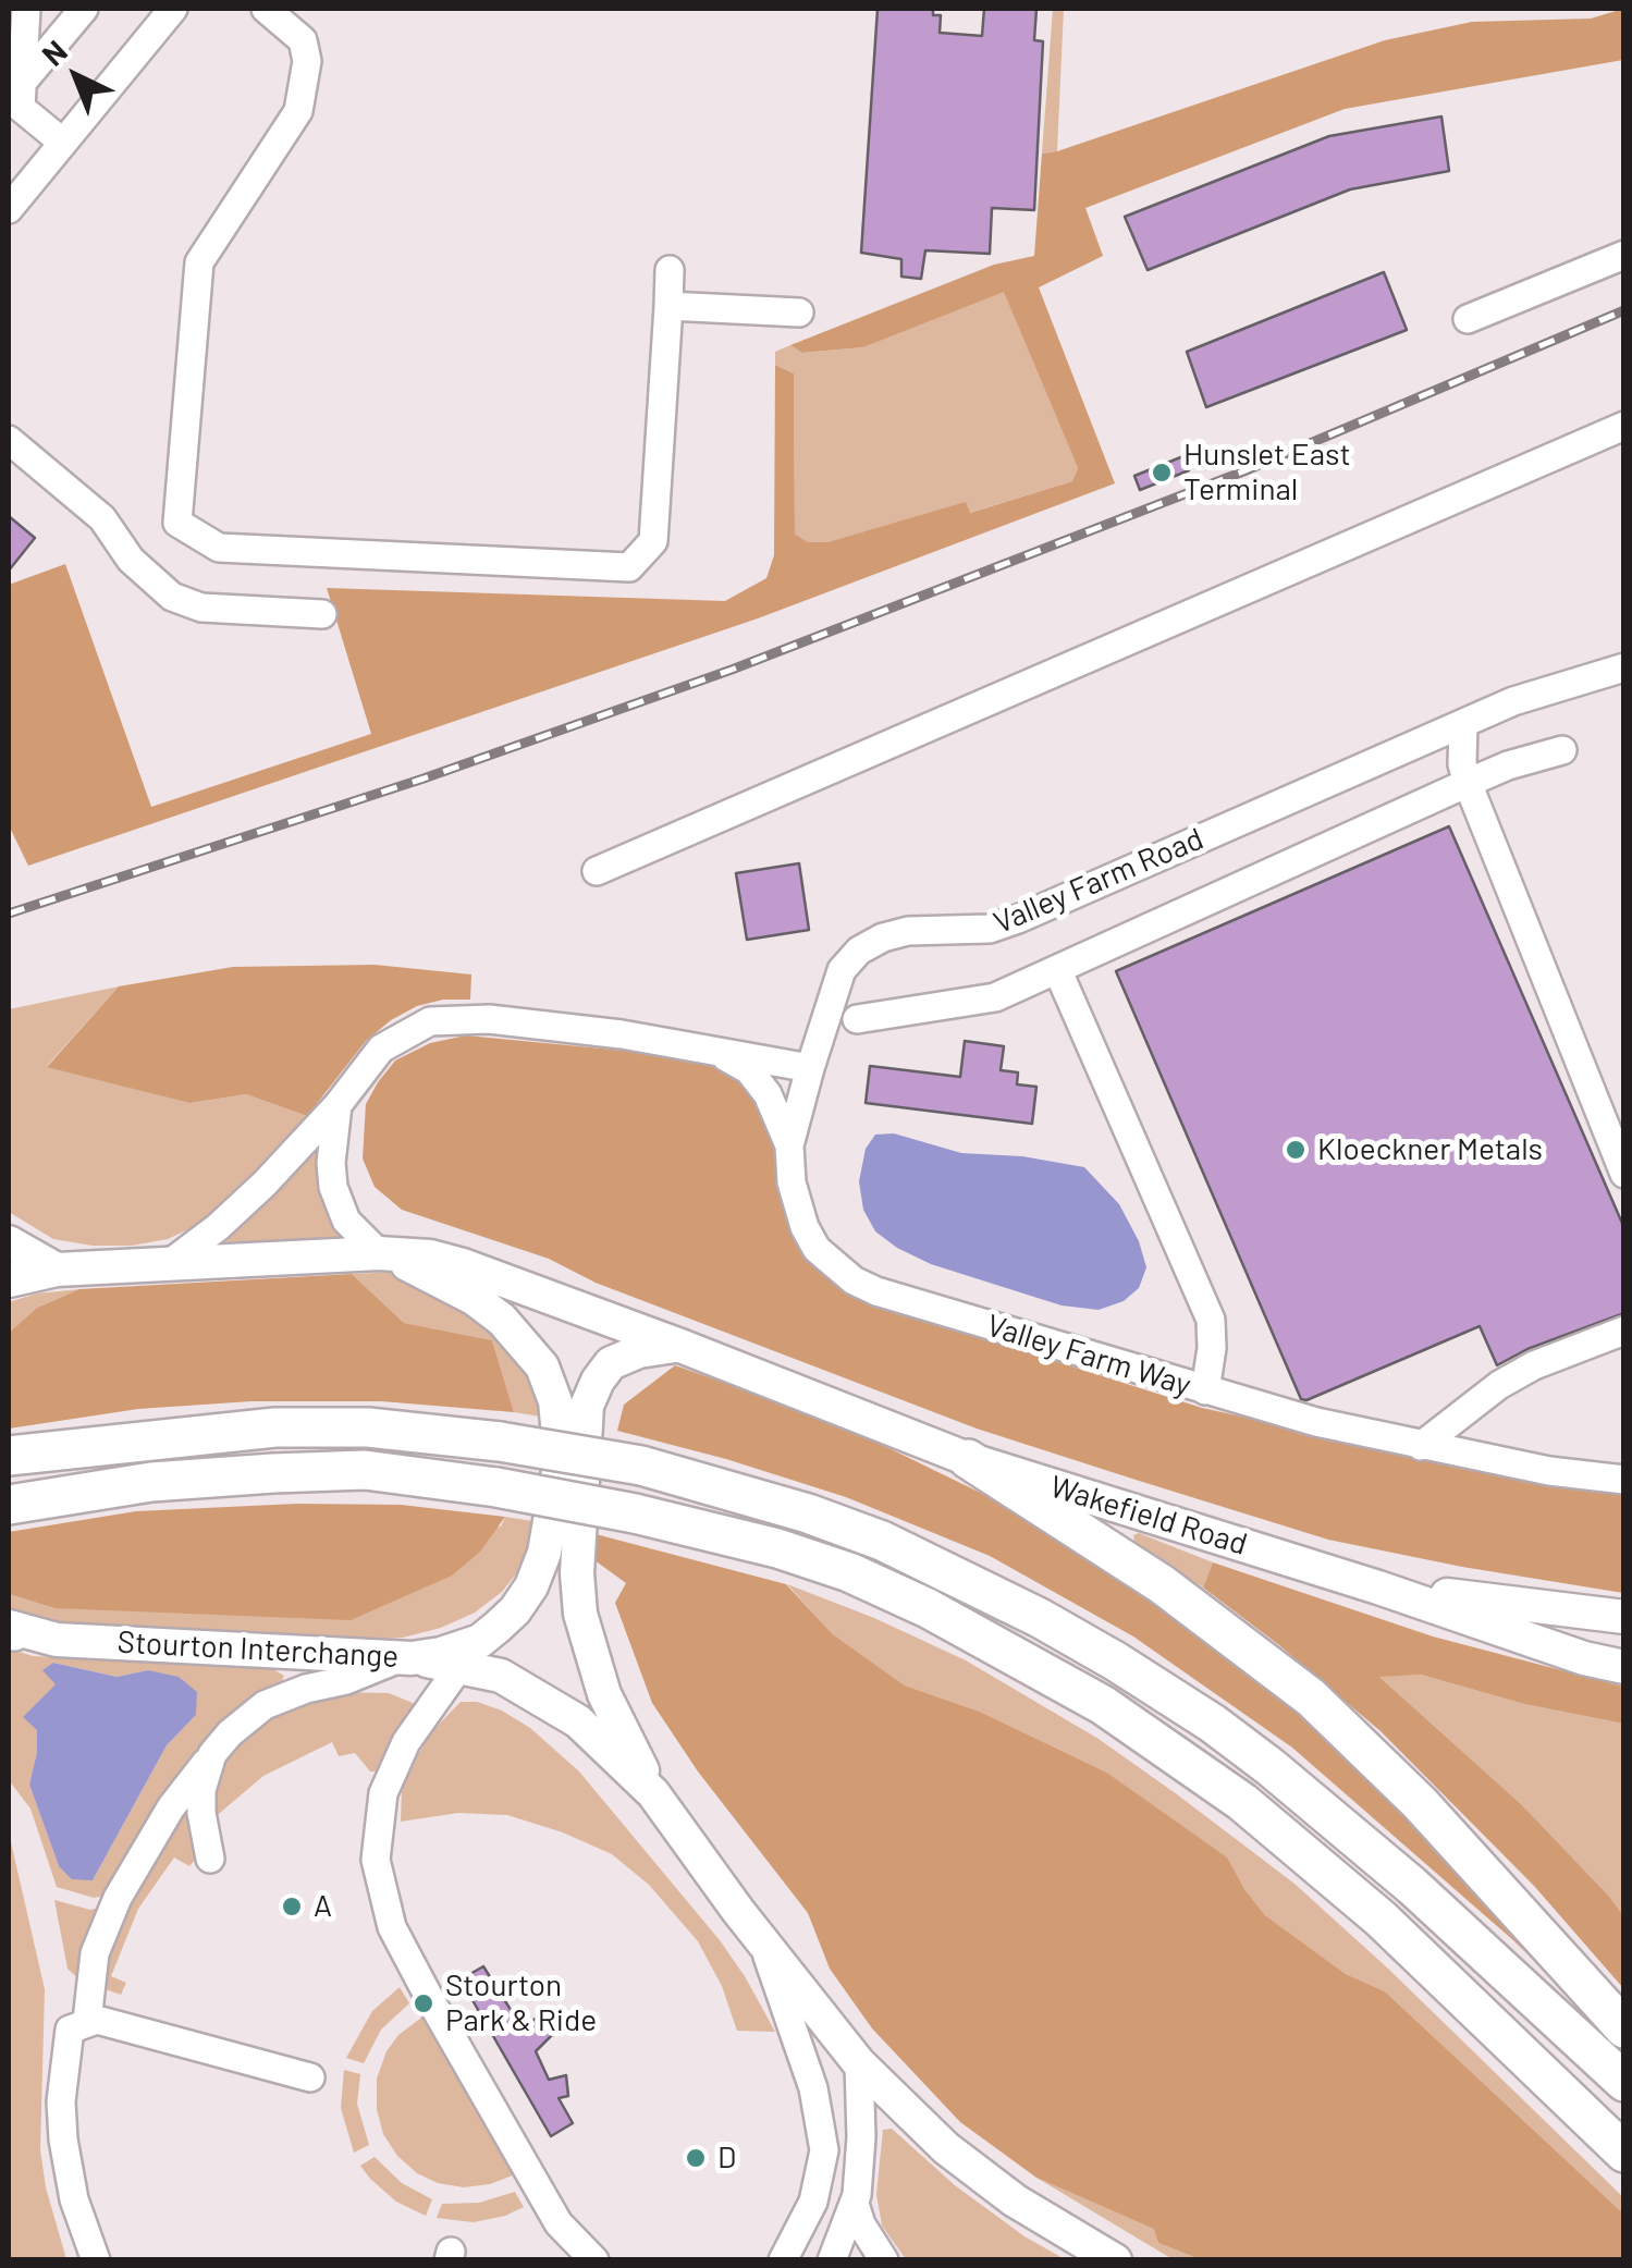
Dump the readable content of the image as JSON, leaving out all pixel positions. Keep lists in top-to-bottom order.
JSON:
{
  "streets": {
    "main road": ["Wakefield Road", "Stourton Interchange"],
    "street": ["Valley Farm Road", "Valley Farm Way"]
  },
  "crossings": [
    ["Valley Farm Road", "Valley Farm Way"],
    ["Wakefield Road", "Stourton Interchange"]
  ],
  "places": [
    "Hunslet East Terminal",
    "Kloeckner Metals",
    "A",
    "Stourton Park & Ride",
    "D"
  ],
  "north": "top left"
}
